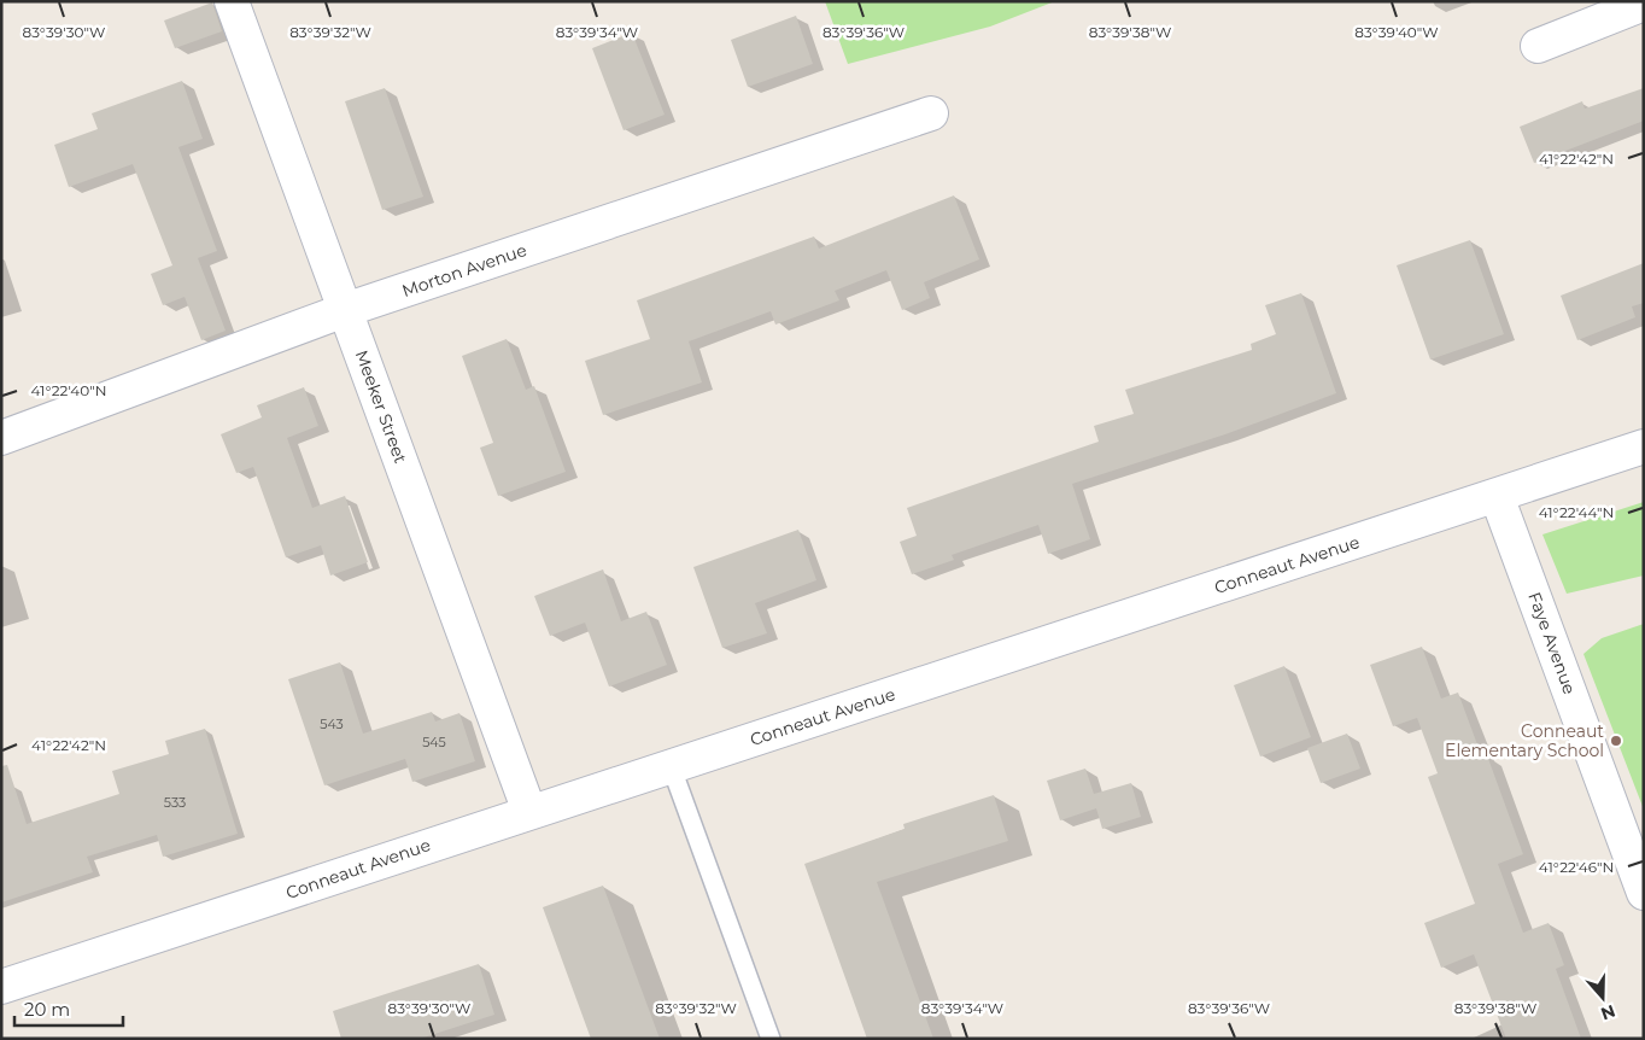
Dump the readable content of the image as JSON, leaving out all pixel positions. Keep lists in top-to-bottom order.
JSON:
{
  "streets": {
    "street": [
      "Morton Avenue",
      "Meeker Street",
      "Conneaut Avenue",
      "Faye Avenue"
    ]
  },
  "crossings": [
    ["Morton Avenue", "Meeker Street"],
    ["Meeker Street", "Conneaut Avenue"],
    ["Conneaut Avenue", "Faye Avenue"]
  ],
  "places": ["Conneaut Elementary School"],
  "house_numbers": ["543", "545", "533"],
  "scale_bar": "20 m",
  "north": "bottom",
  "coordinates": [
    "83°39'30\"W",
    "83°39'32\"W",
    "83°39'34\"W",
    "83°39'36\"W",
    "83°39'38\"W",
    "83°39'40\"W",
    "41°22'42\"N",
    "41°22'40\"N",
    "41°22'44\"N",
    "41°22'46\"N"
  ]
}
